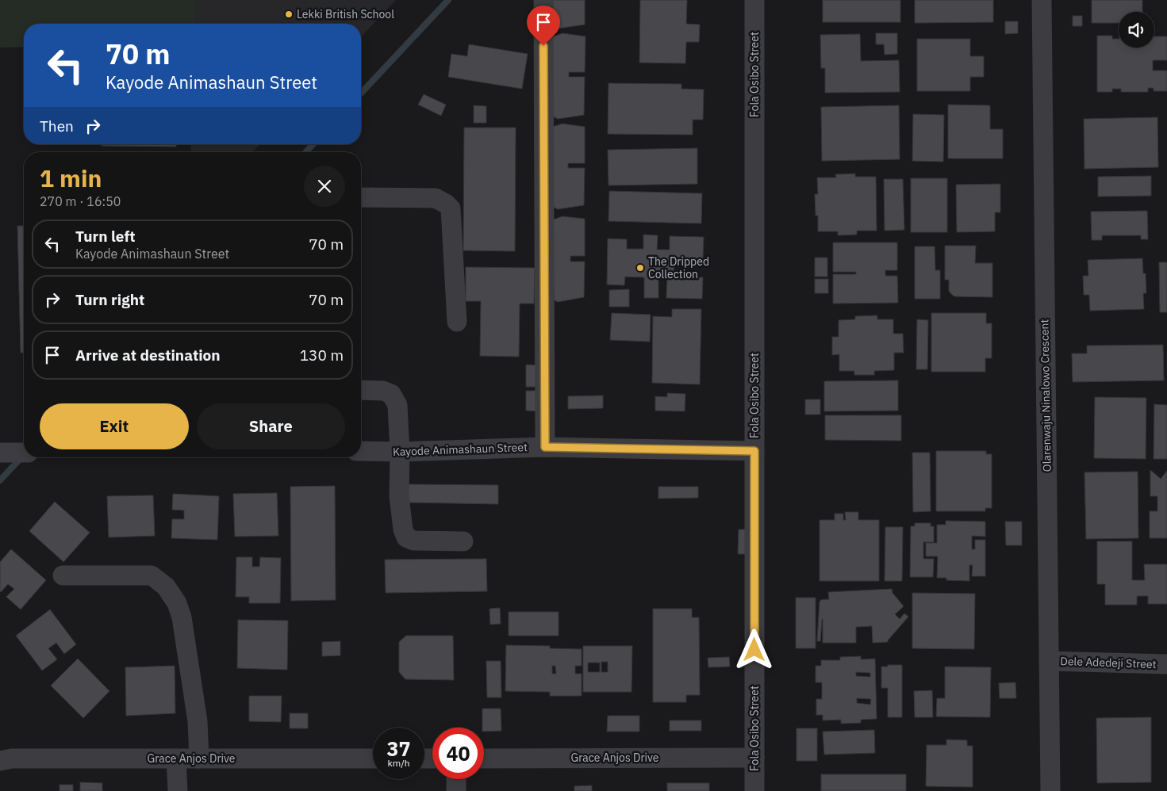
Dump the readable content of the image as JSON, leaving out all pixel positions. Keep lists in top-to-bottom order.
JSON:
{
  "streets": {
    "street": [
      "Fola Osibo Street",
      "Olarenwaju Ninalowo Crescent",
      "Kayode Animashaun Street",
      "Dele Adedeji Street",
      "Grace Anjos Drive"
    ]
  },
  "crossings": [
    ["Fola Osibo Street", "Kayode Animashaun Street"],
    ["Fola Osibo Street", "Grace Anjos Drive"],
    ["Olarenwaju Ninalowo Crescent", "Dele Adedeji Street"]
  ],
  "places": ["Lekki British School", "The Dripped Collection"],
  "page": {
    "turn": ["70 m", "Kayode Animashaun Street"],
    "then": "Then",
    "heading": ["1 min", "270 m · 16:50"],
    "list": [
      {
        "name": "Turn left",
        "note": "Kayode Animashaun Street",
        "value": "70 m"
      },
      {
        "name": "Turn right",
        "value": "70 m"
      },
      {
        "name": "Arrive at destination",
        "value": "130 m"
      }
    ],
    "buttons": ["Exit", "Share"],
    "speed": "37 km/h",
    "limit": "40"
  }
}
